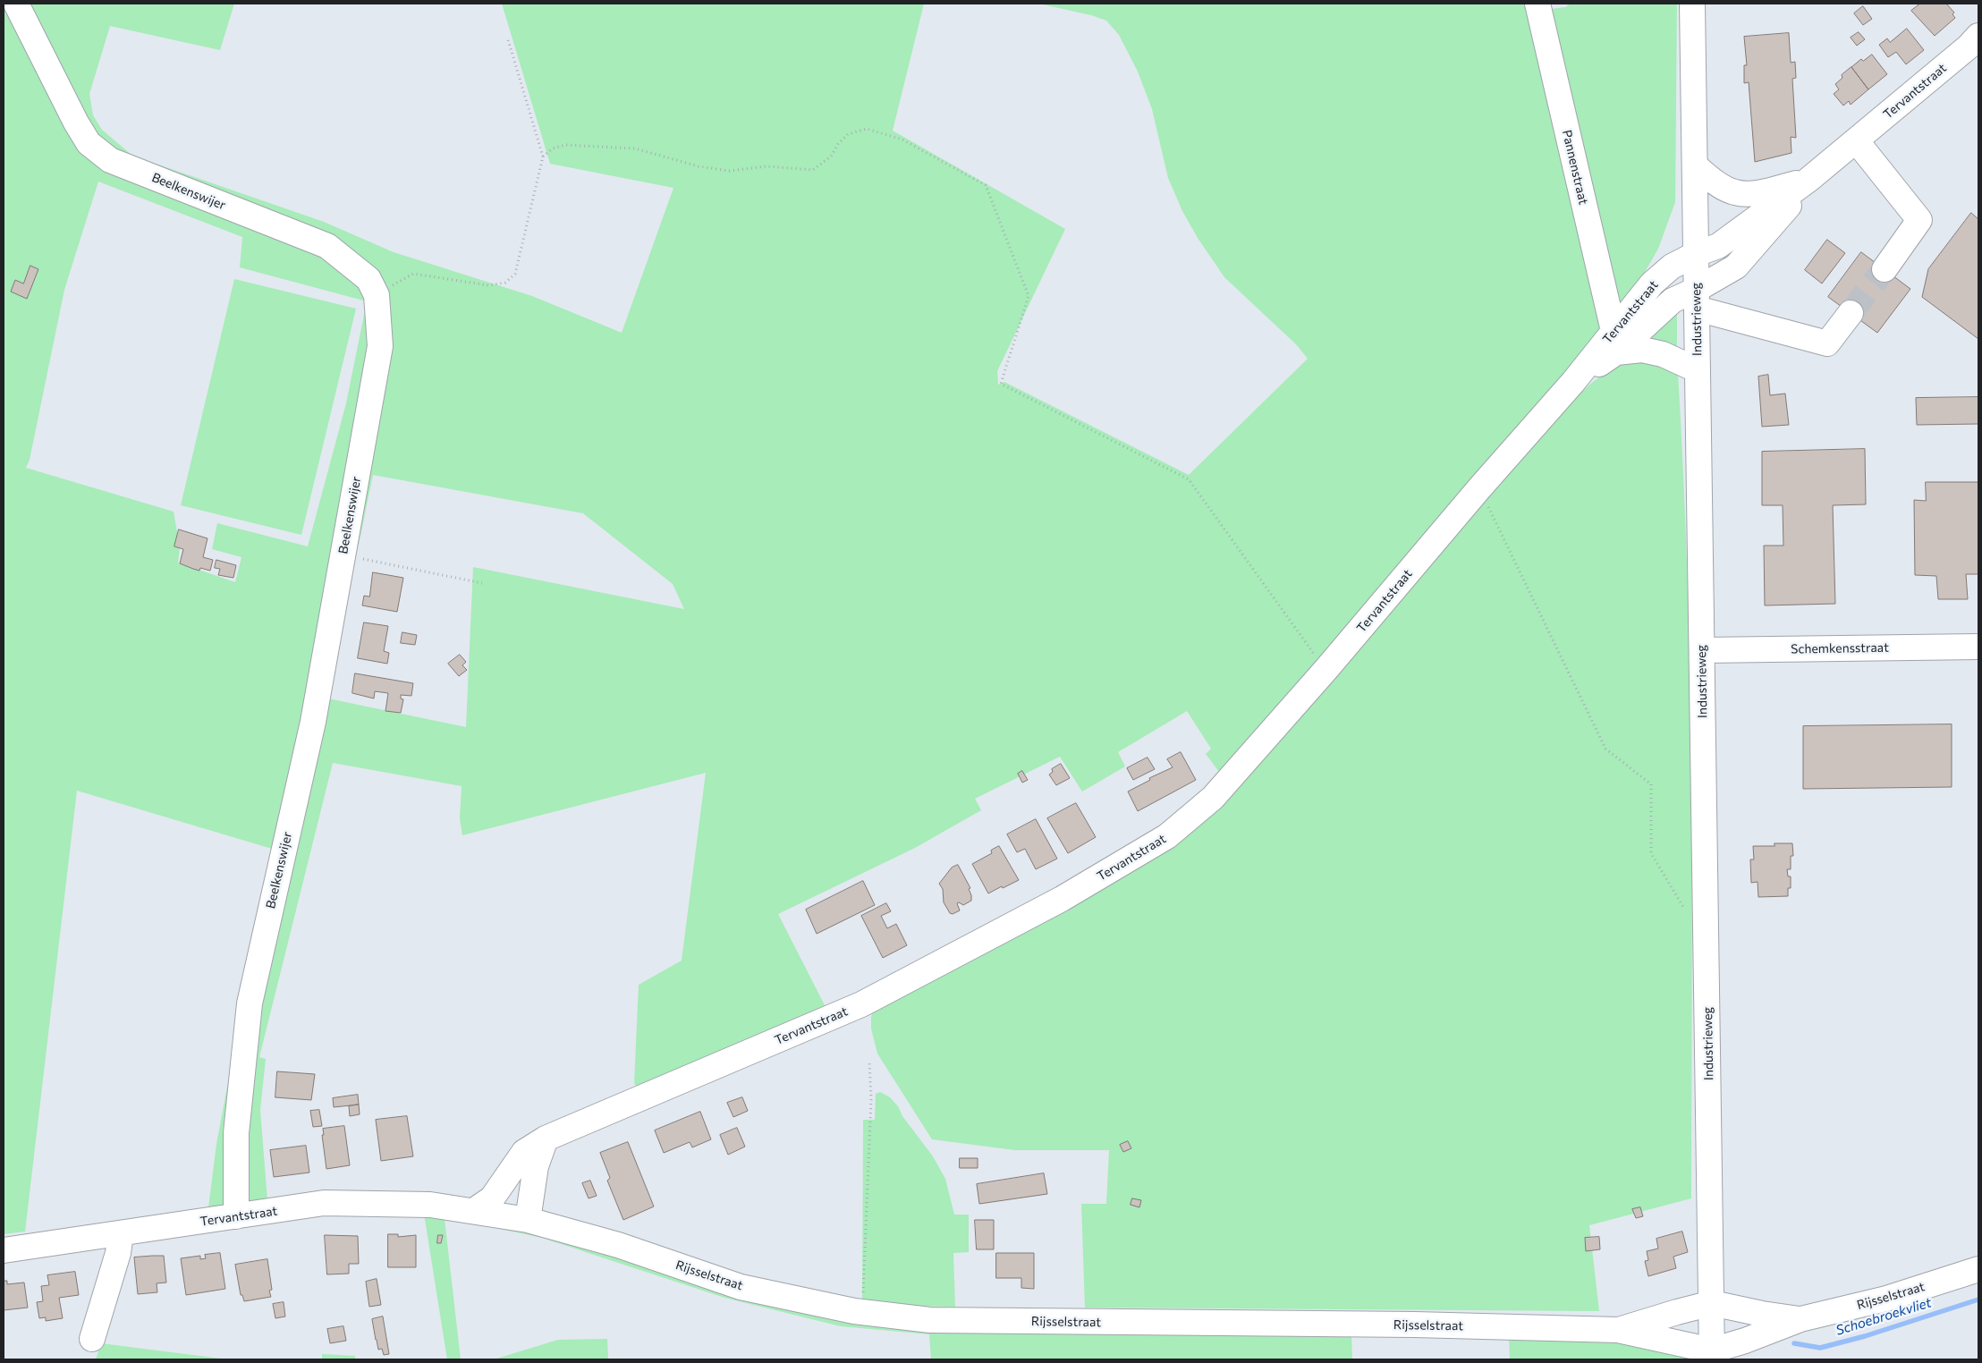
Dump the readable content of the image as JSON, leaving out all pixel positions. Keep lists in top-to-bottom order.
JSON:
{
  "streets": {
    "street": [
      "Tervantstraat",
      "Pannenstraat",
      "Beelkenswijer",
      "Industrieweg",
      "Schemkensstraat",
      "Rijsselstraat"
    ]
  },
  "crossings": [
    ["Tervantstraat", "Pannenstraat"],
    ["Tervantstraat", "Beelkenswijer"],
    ["Tervantstraat", "Industrieweg"],
    ["Tervantstraat", "Rijsselstraat"],
    ["Industrieweg", "Schemkensstraat"],
    ["Industrieweg", "Rijsselstraat"]
  ],
  "water": ["Schoebroekvliet"]
}
